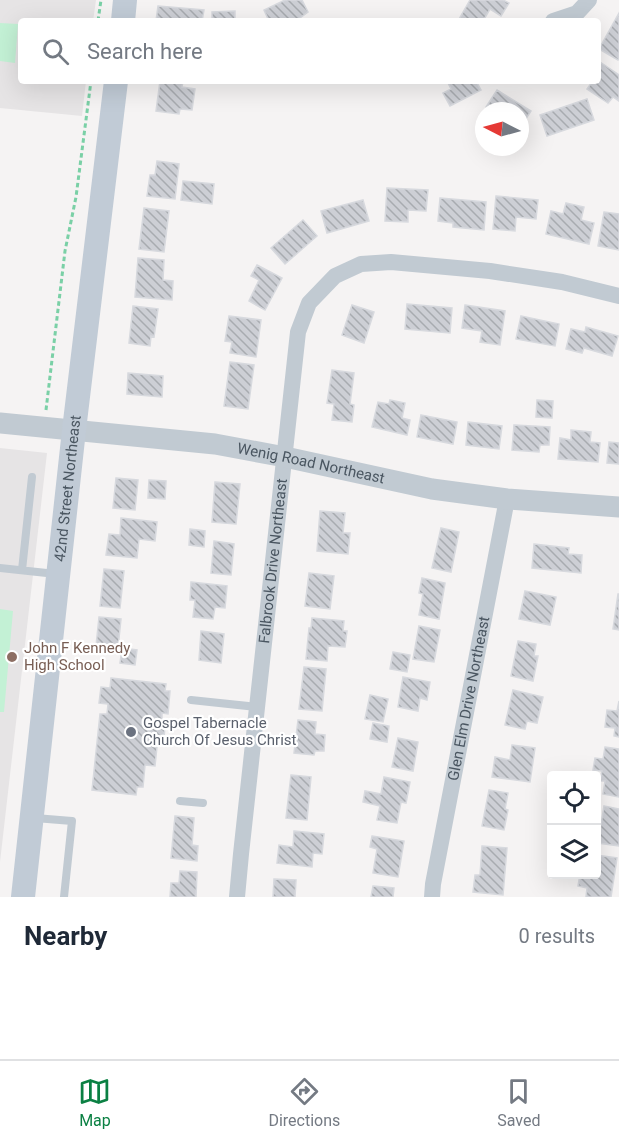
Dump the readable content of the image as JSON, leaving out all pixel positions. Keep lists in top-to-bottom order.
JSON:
{
  "streets": {
    "main road": ["42nd Street Northeast"],
    "street": ["Wenig Road Northeast", "Falbrook Drive Northeast", "Glen Elm Drive Northeast"]
  },
  "crossings": [
    ["Wenig Road Northeast", "42nd Street Northeast"],
    ["Wenig Road Northeast", "Falbrook Drive Northeast"],
    ["Wenig Road Northeast", "Glen Elm Drive Northeast"]
  ],
  "places": ["John F Kennedy High School", "Gospel Tabernacle Church Of Jesus Christ"],
  "north": "left",
  "page": {
    "search": "Search here",
    "heading": ["Nearby", "0 results"],
    "nav": ["Map", "Directions", "Saved"]
  }
}
